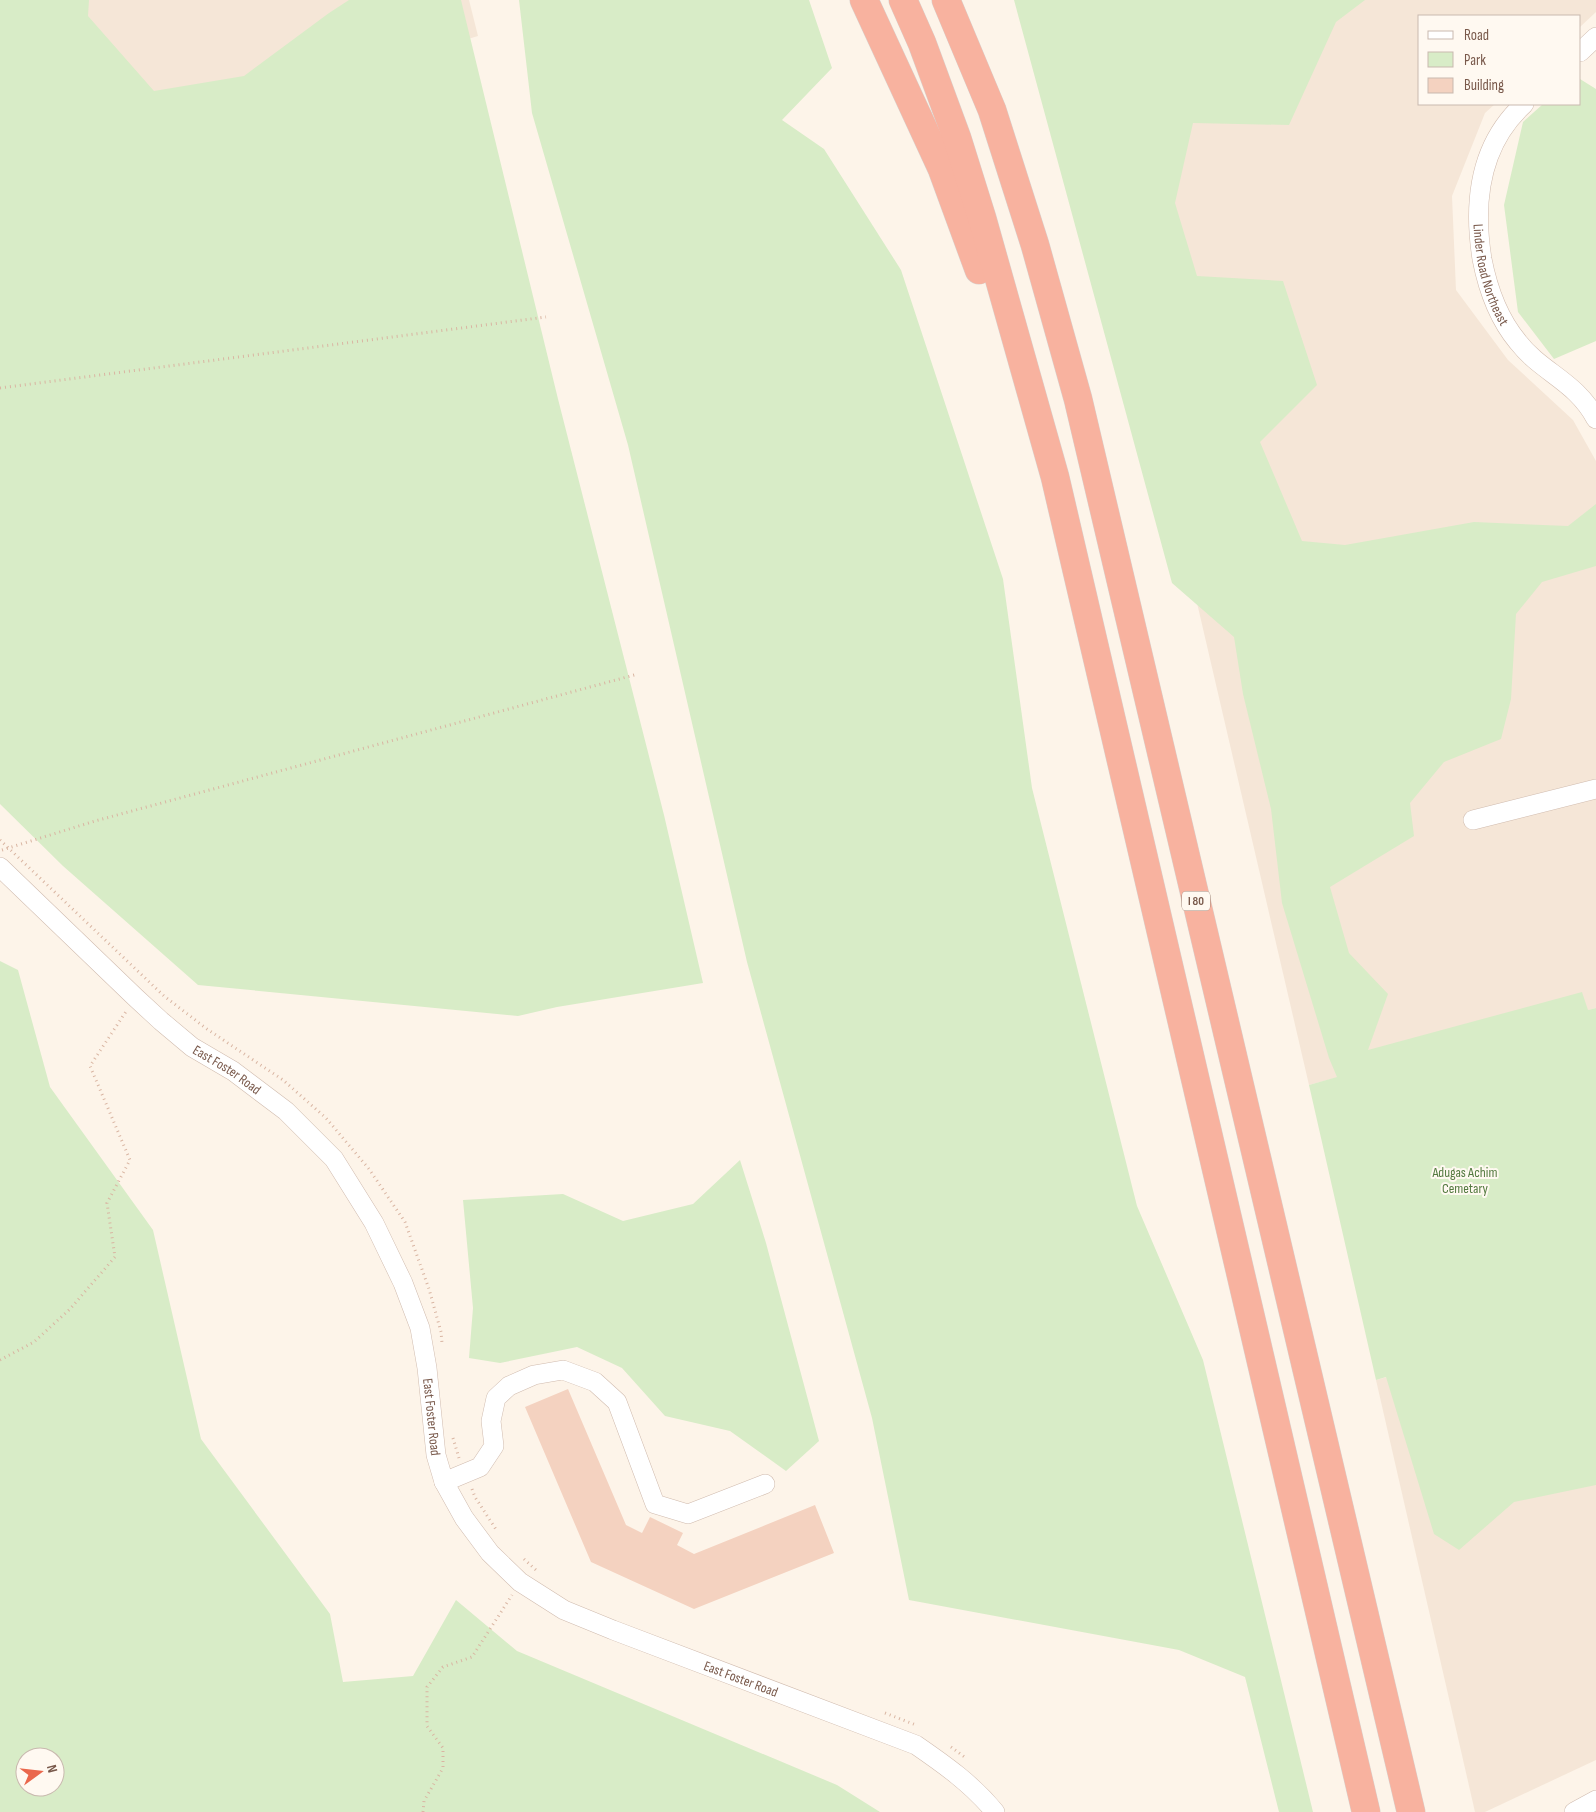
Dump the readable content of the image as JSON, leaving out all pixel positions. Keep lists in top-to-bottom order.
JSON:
{
  "streets": {
    "highway": ["I 80"],
    "street": ["Linder Road Northeast", "East Foster Road"]
  },
  "parks": ["Adugas Achim Cemetary"],
  "legend": ["Road", "Park", "Building"],
  "north": "right"
}
